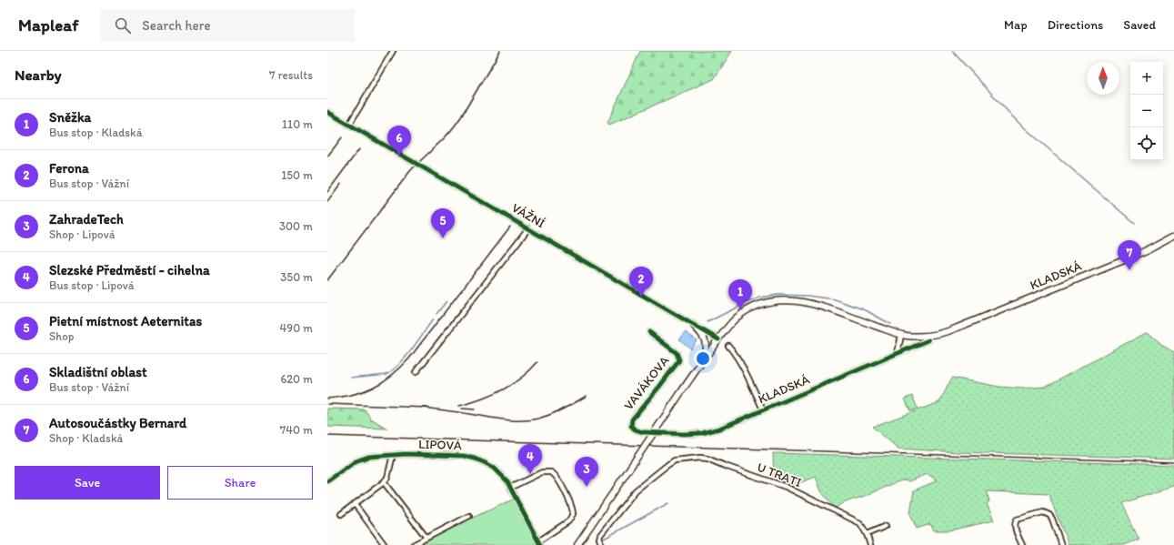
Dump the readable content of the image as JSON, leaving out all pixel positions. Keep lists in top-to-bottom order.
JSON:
{
  "streets": {
    "main road": ["KLADSKÁ"],
    "street": [
      "VÁŽNÍ",
      "VAVÁKOVA",
      "LIPOVÁ",
      "U TRATI"
    ]
  },
  "crossings": [
    ["VÁŽNÍ", "KLADSKÁ"],
    ["KLADSKÁ", "VAVÁKOVA"]
  ],
  "north": "top",
  "page": {
    "header": "Mapleaf",
    "search": "Search here",
    "nav": ["Map", "Directions", "Saved"],
    "heading": ["Nearby", "7 results"],
    "map_buttons": ["+", "−"],
    "list": [
      {
        "mark": "1",
        "name": "Sněžka",
        "note": "Bus stop · Kladská",
        "value": "110 m"
      },
      {
        "mark": "2",
        "name": "Ferona",
        "note": "Bus stop · Vážní",
        "value": "150 m"
      },
      {
        "mark": "3",
        "name": "ZahradeTech",
        "note": "Shop · Lipová",
        "value": "300 m"
      },
      {
        "mark": "4",
        "name": "Slezské Předměstí - cihelna",
        "note": "Bus stop · Lipová",
        "value": "350 m"
      },
      {
        "mark": "5",
        "name": "Pietní místnost Aeternitas",
        "note": "Shop",
        "value": "490 m"
      },
      {
        "mark": "6",
        "name": "Skladištní oblast",
        "note": "Bus stop · Vážní",
        "value": "620 m"
      },
      {
        "mark": "7",
        "name": "Autosoučástky Bernard",
        "note": "Shop · Kladská",
        "value": "740 m"
      }
    ],
    "pins": [
      "6",
      "5",
      "7",
      "2",
      "1",
      "4",
      "3"
    ],
    "buttons": ["Save", "Share"]
  }
}
